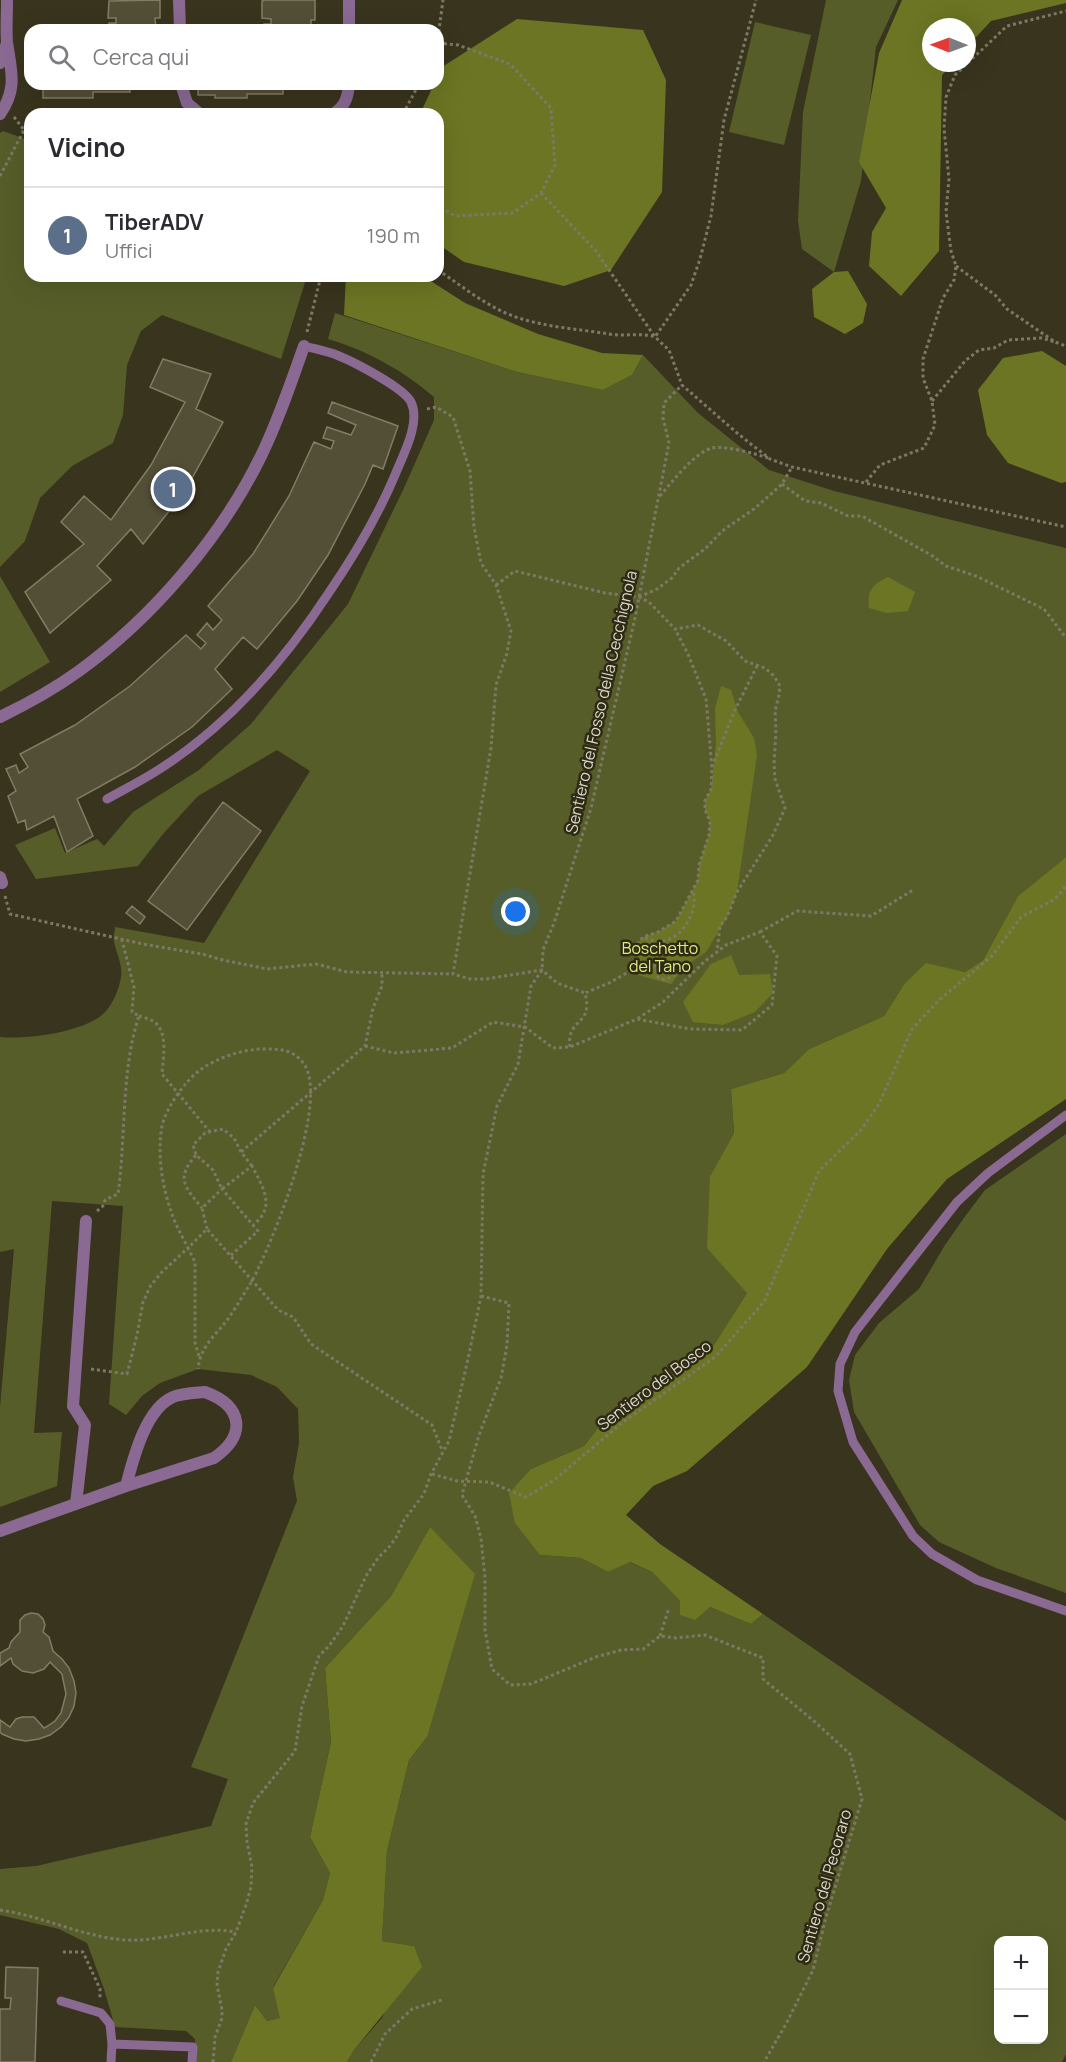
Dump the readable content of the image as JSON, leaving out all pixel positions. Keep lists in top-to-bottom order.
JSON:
{
  "streets": {
    "path": ["Sentiero del Fosso della Cecchignola", "Sentiero del Bosco", "Sentiero del Pecoraro"]
  },
  "crossings": [
    ["Sentiero del Fosso della Cecchignola", "Sentiero del Bosco"],
    ["Sentiero del Bosco", "Sentiero del Pecoraro"]
  ],
  "parks": ["Boschetto del Tano"],
  "north": "left",
  "page": {
    "search": "Cerca qui",
    "heading": "Vicino",
    "list": [
      {
        "mark": "1",
        "name": "TiberADV",
        "note": "Uffici",
        "value": "190 m"
      }
    ],
    "pins": "1",
    "map_buttons": ["+", "−"]
  }
}
